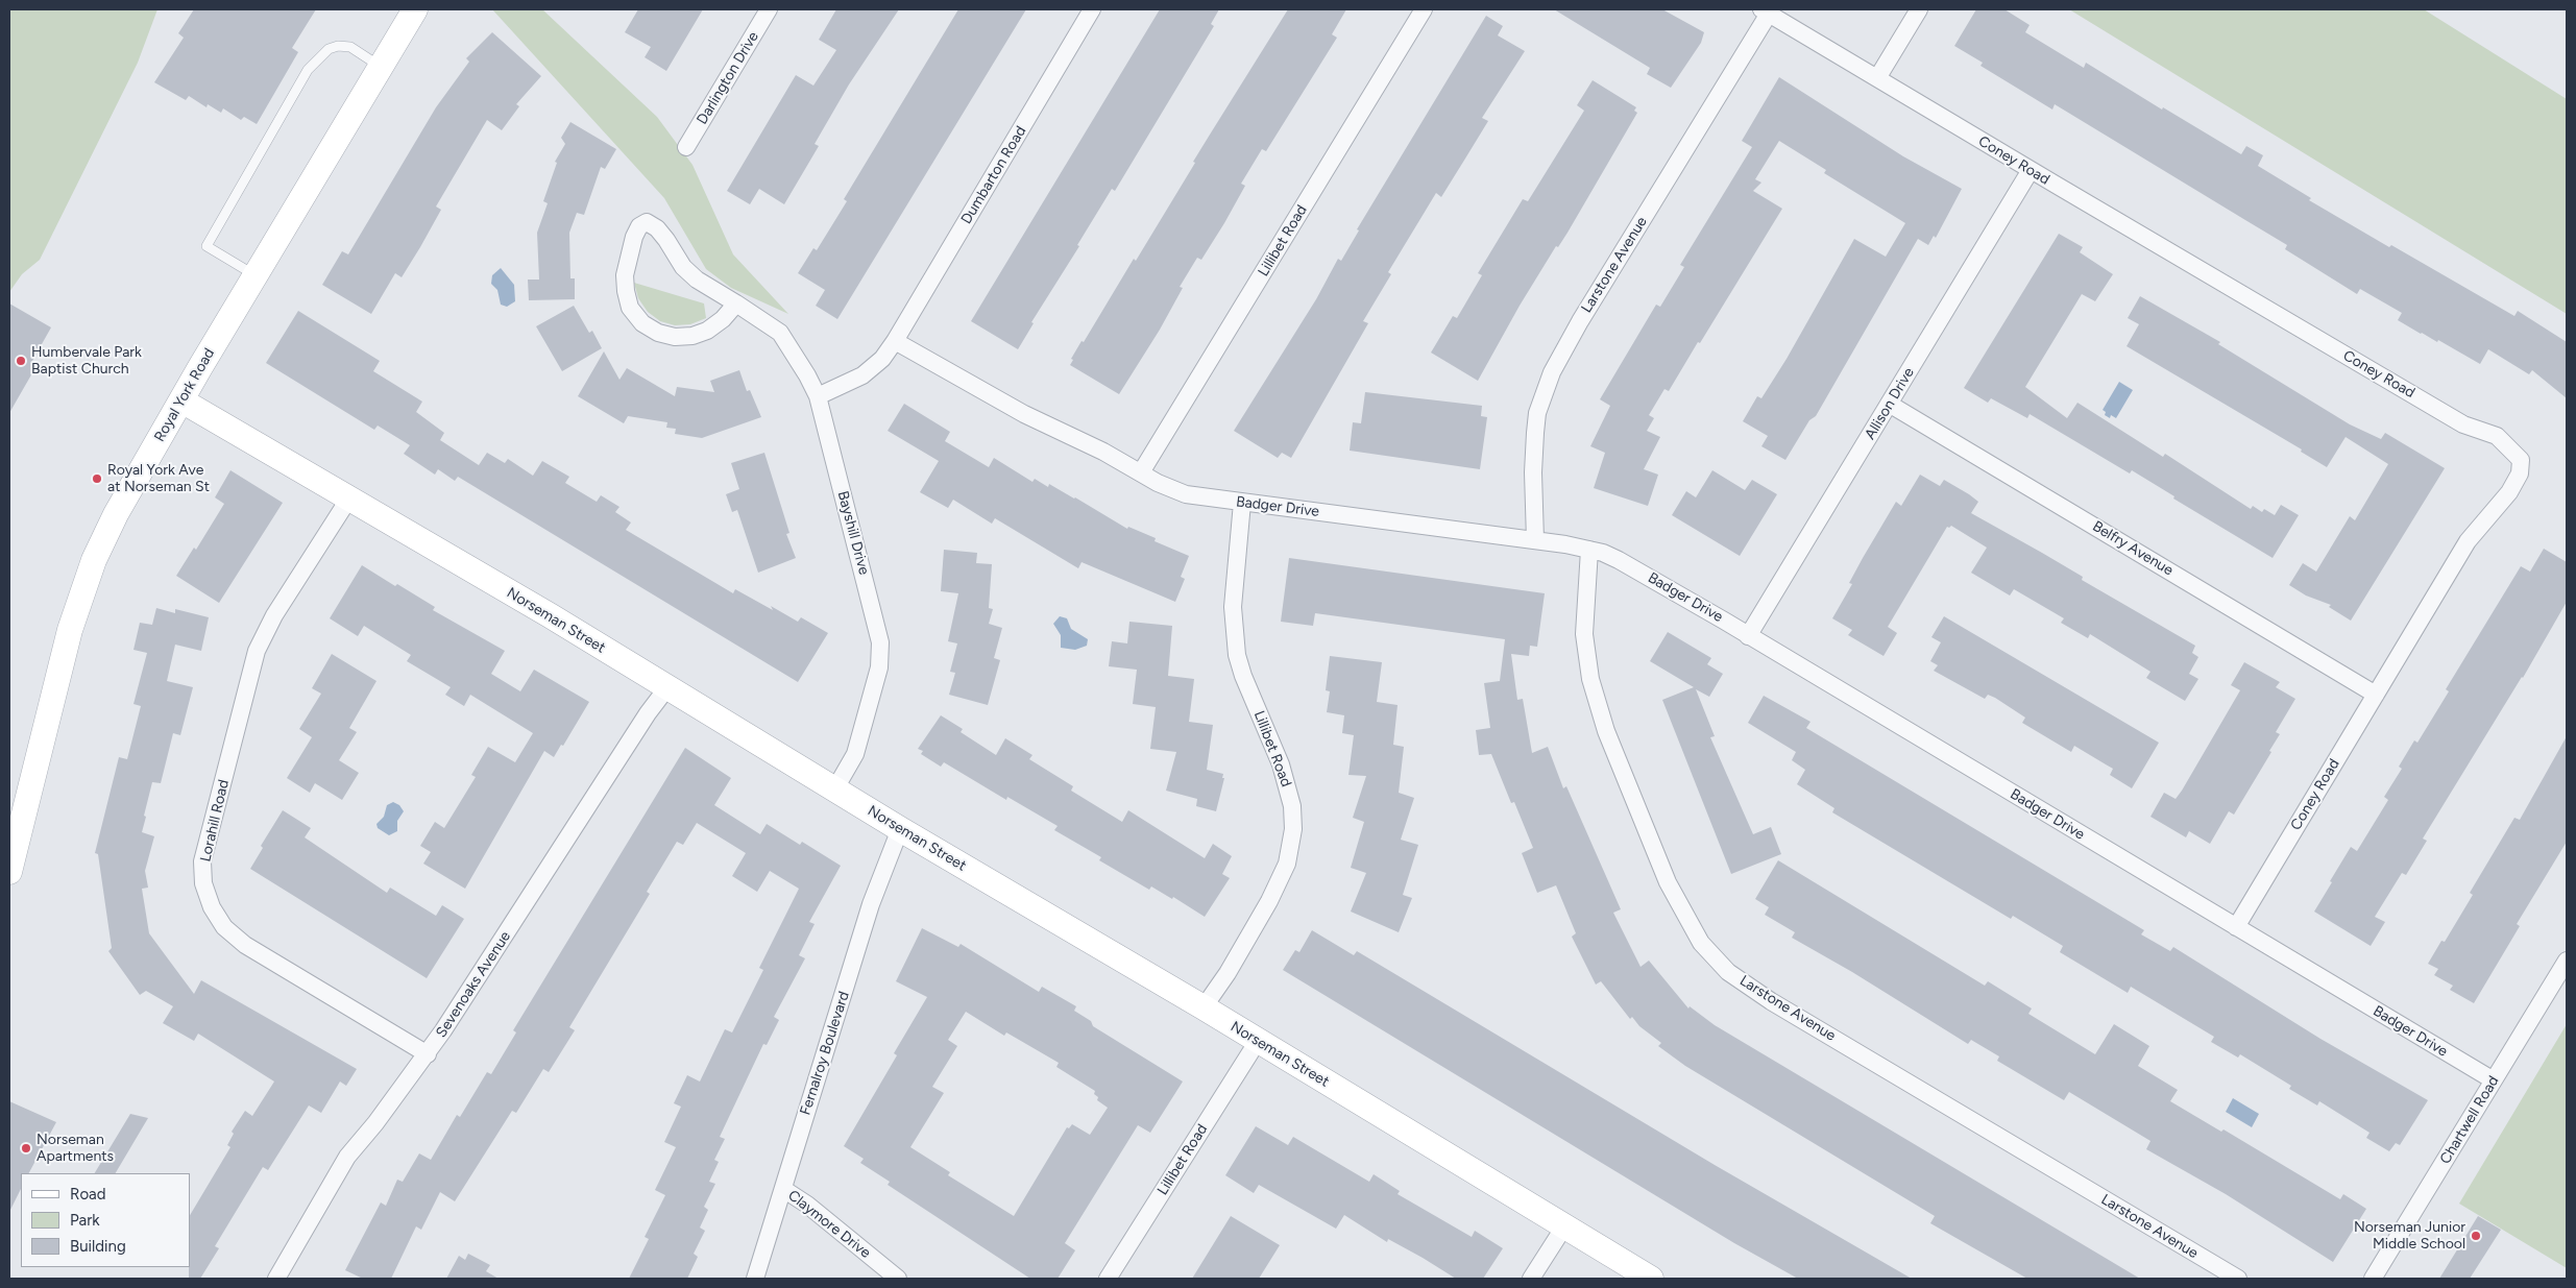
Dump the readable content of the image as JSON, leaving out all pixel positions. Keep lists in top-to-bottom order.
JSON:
{
  "streets": {
    "street": [
      "Darlington Drive",
      "Coney Road",
      "Dumbarton Road",
      "Lillibet Road",
      "Larstone Avenue",
      "Royal York Road",
      "Allison Drive",
      "Badger Drive",
      "Bayshill Drive",
      "Belfry Avenue",
      "Norseman Street",
      "Lorahill Road",
      "Sevenoaks Avenue",
      "Fernalroy Boulevard",
      "Chartwell Road",
      "Claymore Drive"
    ]
  },
  "crossings": [
    ["Coney Road", "Larstone Avenue"],
    ["Coney Road", "Allison Drive"],
    ["Coney Road", "Badger Drive"],
    ["Coney Road", "Belfry Avenue"],
    ["Dumbarton Road", "Badger Drive"],
    ["Lillibet Road", "Badger Drive"],
    ["Lillibet Road", "Norseman Street"],
    ["Larstone Avenue", "Badger Drive"],
    ["Royal York Road", "Norseman Street"],
    ["Allison Drive", "Badger Drive"],
    ["Allison Drive", "Belfry Avenue"],
    ["Badger Drive", "Chartwell Road"],
    ["Bayshill Drive", "Norseman Street"],
    ["Norseman Street", "Lorahill Road"],
    ["Norseman Street", "Sevenoaks Avenue"],
    ["Norseman Street", "Fernalroy Boulevard"],
    ["Lorahill Road", "Sevenoaks Avenue"],
    ["Fernalroy Boulevard", "Claymore Drive"]
  ],
  "places": [
    "Humbervale Park Baptist Church",
    "Royal York Ave at Norseman St",
    "Norseman Apartments",
    "Norseman Junior Middle School"
  ],
  "legend": ["Road", "Park", "Building"]
}
